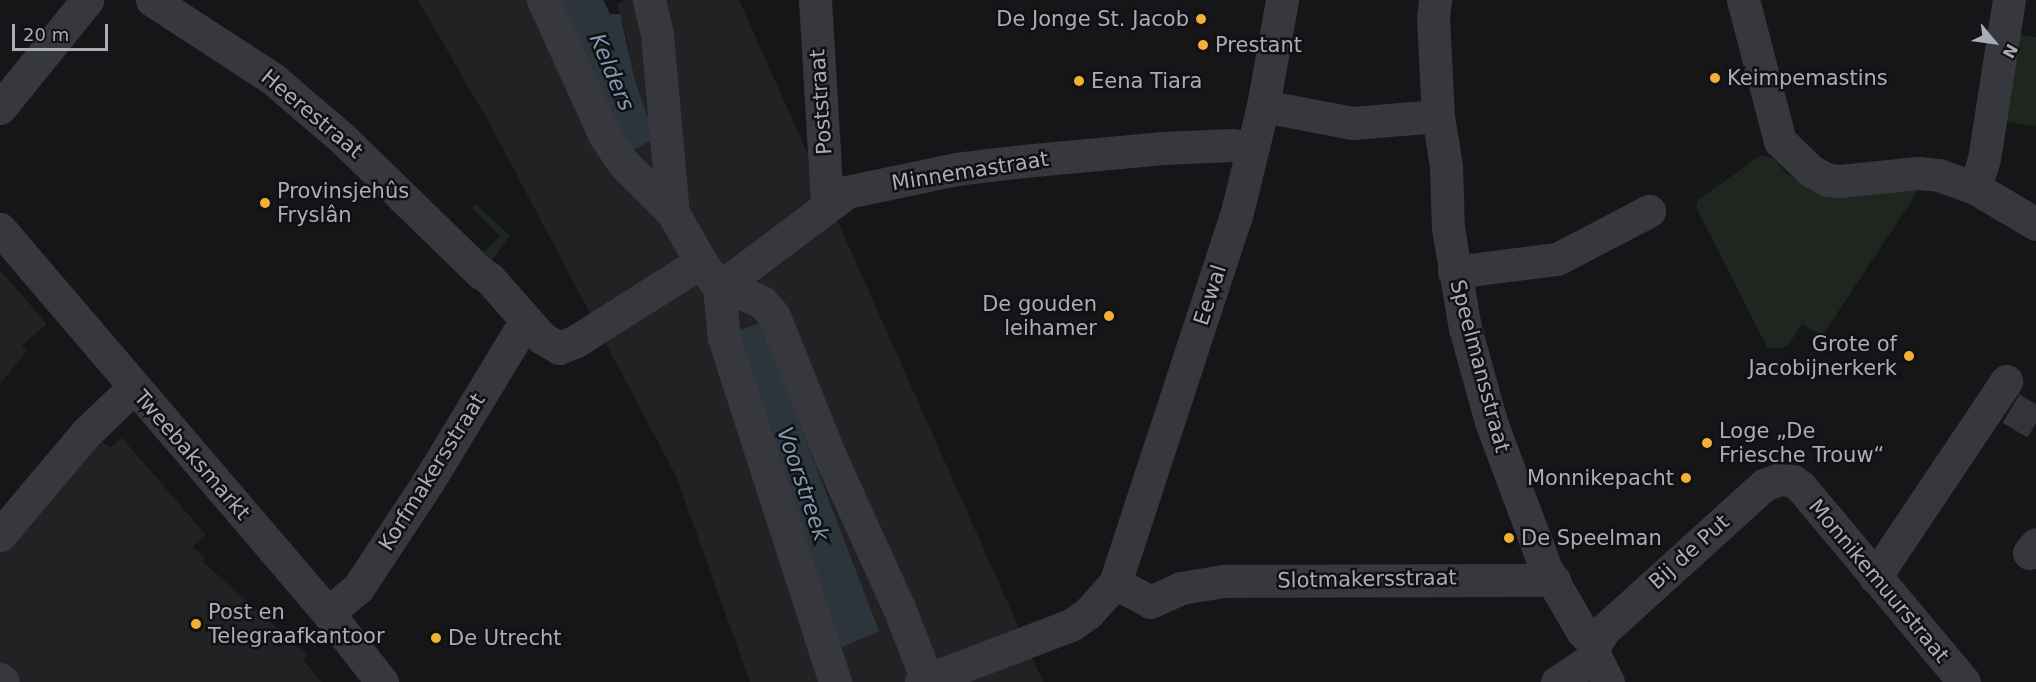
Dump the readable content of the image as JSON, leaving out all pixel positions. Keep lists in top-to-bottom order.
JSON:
{
  "streets": {
    "street": [
      "Poststraat",
      "Heerestraat",
      "Minnemastraat",
      "Eewal",
      "Speelmansstraat",
      "Tweebaksmarkt",
      "Korfmakersstraat",
      "Bij de Put",
      "Slotmakersstraat",
      "Monnikemuurstraat"
    ]
  },
  "crossings": [
    ["Poststraat", "Minnemastraat"],
    ["Heerestraat", "Minnemastraat"],
    ["Heerestraat", "Korfmakersstraat"],
    ["Minnemastraat", "Eewal"],
    ["Eewal", "Slotmakersstraat"],
    ["Speelmansstraat", "Slotmakersstraat"],
    ["Tweebaksmarkt", "Korfmakersstraat"],
    ["Bij de Put", "Monnikemuurstraat"]
  ],
  "water": ["Kelders", "Voorstreek"],
  "places": [
    "De Jonge St. Jacob",
    "Prestant",
    "Keimpemastins",
    "Eena Tiara",
    "Provinsjehûs Fryslân",
    "De gouden leihamer",
    "Grote of Jacobijnerkerk",
    "Loge „De Friesche Trouw“",
    "Monnikepacht",
    "De Speelman",
    "Post en Telegraafkantoor",
    "De Utrecht"
  ],
  "scale_bar": "20 m",
  "north": "bottom right"
}
